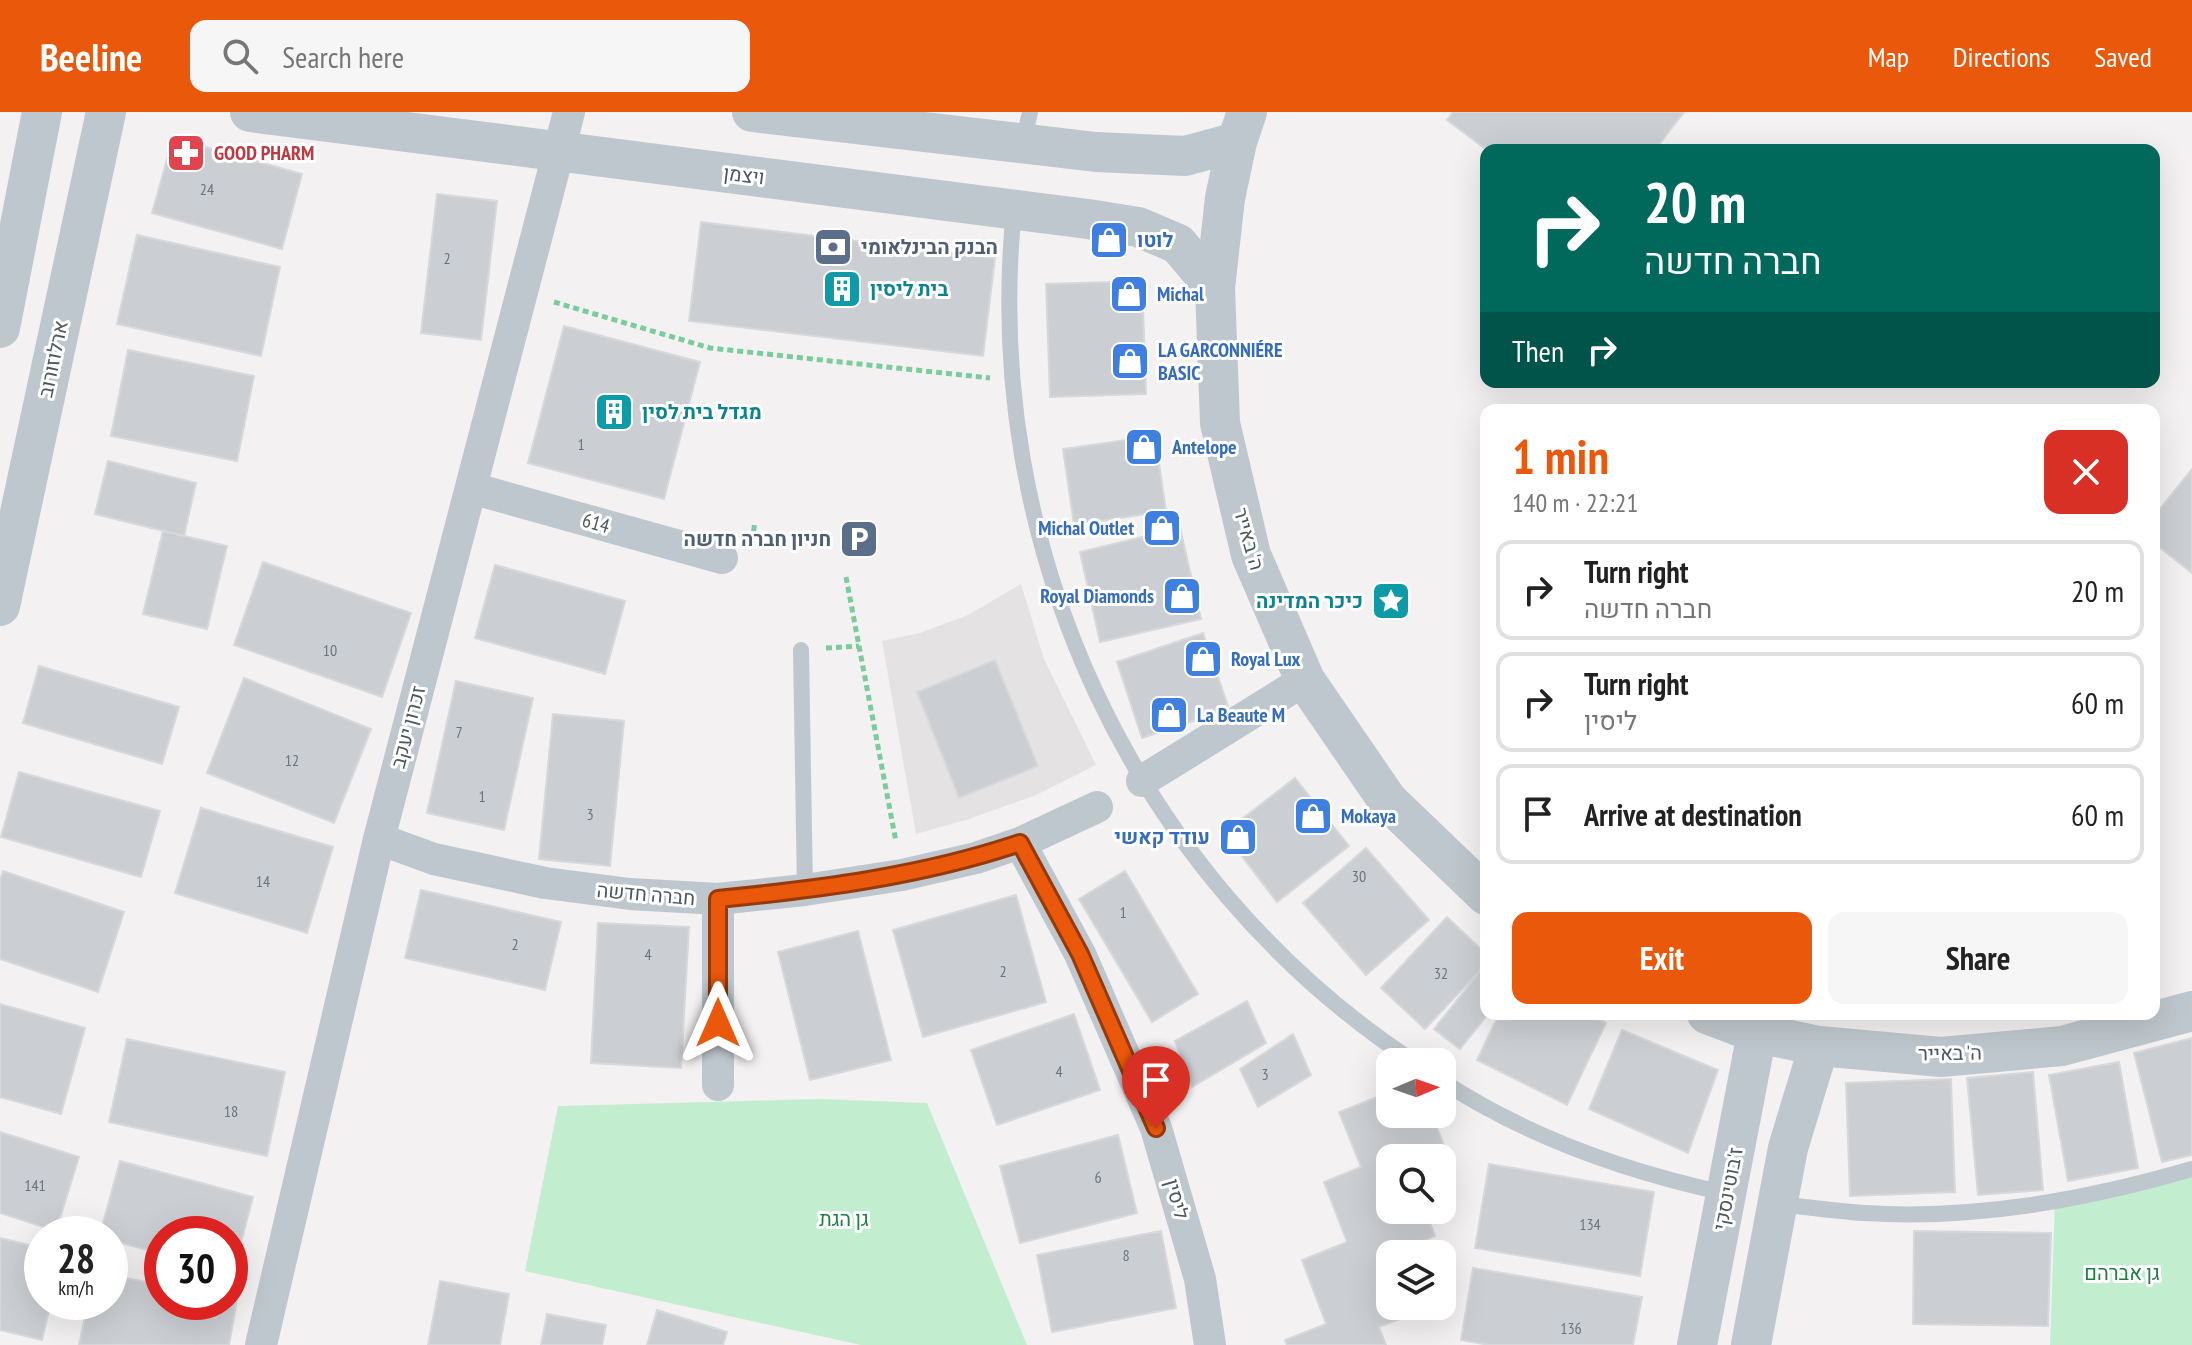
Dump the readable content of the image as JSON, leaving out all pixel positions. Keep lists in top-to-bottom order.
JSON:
{
  "streets": {
    "street": [
      "ויצמן",
      "ארלוזורוב",
      "614",
      "ה' באייר",
      "זכרון יעקב",
      "חברה חדשה",
      "ז'בוטינסקי",
      "ליסין"
    ]
  },
  "crossings": [
    ["ויצמן", "ה' באייר"],
    ["ויצמן", "זכרון יעקב"],
    ["614", "זכרון יעקב"],
    ["ה' באייר", "ז'בוטינסקי"],
    ["זכרון יעקב", "חברה חדשה"],
    ["חברה חדשה", "ליסין"]
  ],
  "parks": ["גן הגת", "גן אברהם"],
  "places": {
    "pharmacy": ["GOOD PHARM"],
    "shop": [
      "לוטו",
      "Michal",
      "LA GARCONNIÉRE BASIC",
      "Antelope",
      "Michal Outlet",
      "Royal Diamonds",
      "Royal Lux",
      "La Beaute M",
      "Mokaya",
      "עודד קאשי"
    ],
    "bank": ["הבנק הבינלאומי"],
    "building": ["בית ליסין", "מגדל בית לסין"],
    "parking": ["חניון חברה חדשה"],
    "place": ["כיכר המדינה"]
  },
  "house_numbers": [
    "24",
    "2",
    "1",
    "10",
    "7",
    "12",
    "1",
    "3",
    "30",
    "14",
    "1",
    "2",
    "4",
    "2",
    "32",
    "4",
    "3",
    "18",
    "6",
    "141",
    "134",
    "8",
    "136"
  ],
  "north": "right",
  "page": {
    "header": "Beeline",
    "search": "Search here",
    "nav": ["Map", "Directions", "Saved"],
    "turn": ["20 m", "חברה חדשה"],
    "then": "Then",
    "heading": ["1 min", "140 m · 22:21"],
    "list": [
      {
        "name": "Turn right",
        "note": "חברה חדשה",
        "value": "20 m"
      },
      {
        "name": "Turn right",
        "note": "ליסין",
        "value": "60 m"
      },
      {
        "name": "Arrive at destination",
        "value": "60 m"
      }
    ],
    "buttons": ["Exit", "Share"],
    "speed": "28 km/h",
    "limit": "30"
  }
}
